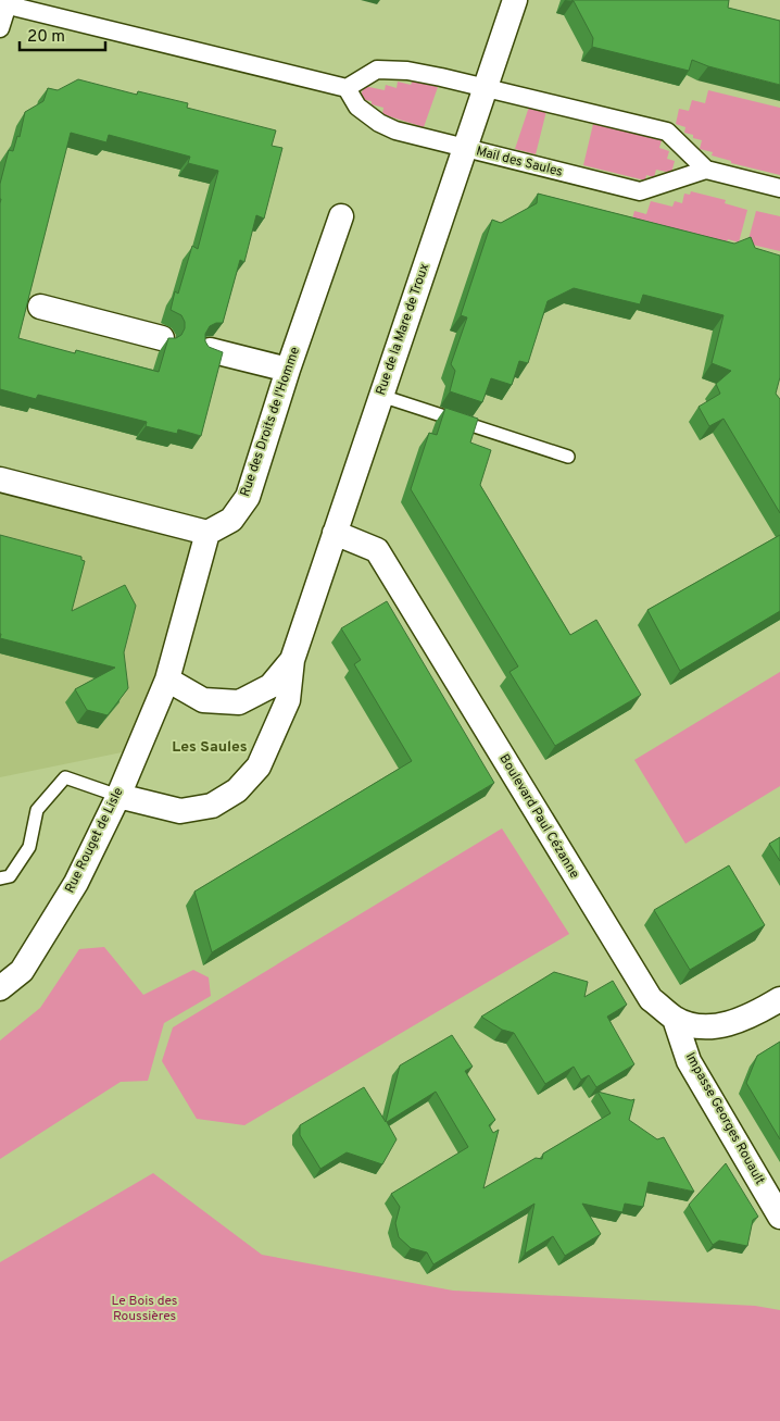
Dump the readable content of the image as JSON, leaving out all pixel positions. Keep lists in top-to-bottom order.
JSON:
{
  "streets": {
    "street": [
      "Mail des Saules",
      "Rue de la Mare de Troux",
      "Rue des Droits de l'Homme",
      "Boulevard Paul Cézanne",
      "Rue Rouget de Lisle",
      "Impasse Georges Rouault"
    ]
  },
  "crossings": [
    ["Mail des Saules", "Rue de la Mare de Troux"],
    ["Rue de la Mare de Troux", "Boulevard Paul Cézanne"],
    ["Rue de la Mare de Troux", "Rue Rouget de Lisle"],
    ["Rue des Droits de l'Homme", "Rue Rouget de Lisle"],
    ["Boulevard Paul Cézanne", "Impasse Georges Rouault"]
  ],
  "districts": ["Les Saules"],
  "parks": ["Le Bois des Roussières"],
  "scale_bar": "20 m"
}
